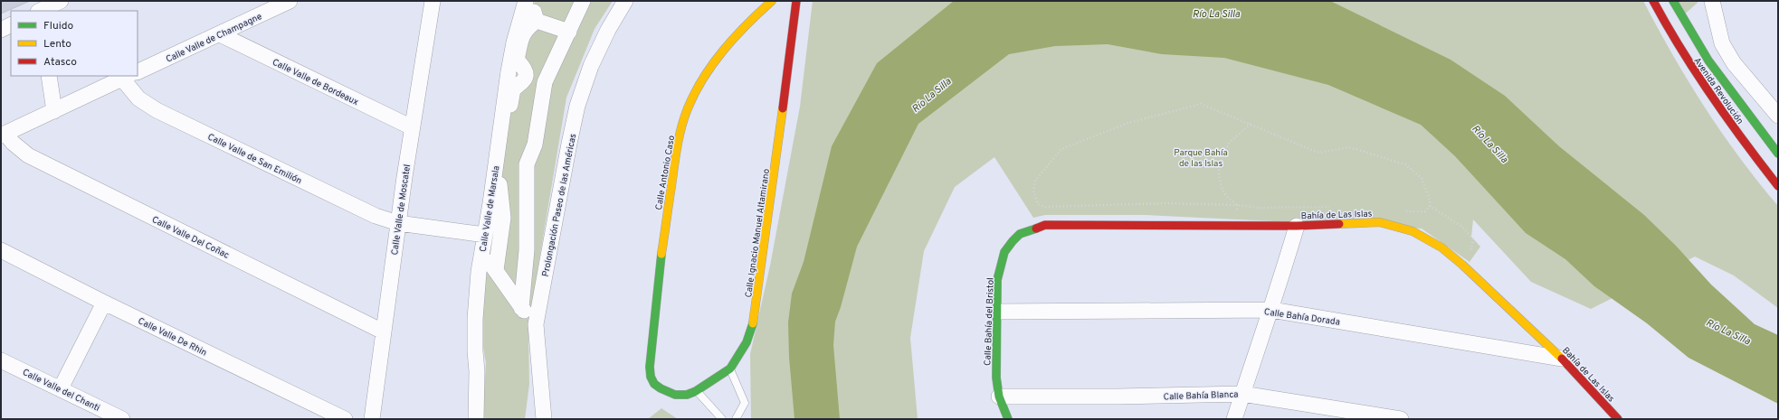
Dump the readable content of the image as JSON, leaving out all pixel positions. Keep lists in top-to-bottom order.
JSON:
{
  "streets": {
    "street": [
      "Calle Valle de Champagne",
      "Calle Valle de Bordeaux",
      "Avenida Revolución",
      "Calle Valle de San Emilión",
      "Calle Antonio Caso",
      "Prolongación Paseo de las Américas",
      "Calle Valle de Marsala",
      "Calle Valle de Moscatel",
      "Bahía de Las Islas",
      "Calle Ignacio Manuel Altamirano",
      "Calle Valle Del Coñac",
      "Calle Bahía Dorada",
      "Calle Bahía del Bristol",
      "Calle Valle De Rhin",
      "Calle Valle del Chanti",
      "Calle Bahía Blanca"
    ]
  },
  "crossings": [
    ["Calle Valle de Champagne", "Calle Valle de Bordeaux"],
    ["Calle Valle de Bordeaux", "Calle Valle de Moscatel"],
    ["Calle Valle de San Emilión", "Calle Valle de Marsala"],
    ["Calle Valle de San Emilión", "Calle Valle de Moscatel"],
    ["Calle Antonio Caso", "Calle Ignacio Manuel Altamirano"],
    ["Calle Valle de Moscatel", "Calle Valle Del Coñac"],
    ["Bahía de Las Islas", "Calle Bahía Dorada"],
    ["Bahía de Las Islas", "Calle Bahía del Bristol"],
    ["Calle Bahía Dorada", "Calle Bahía del Bristol"],
    ["Calle Bahía del Bristol", "Calle Bahía Blanca"]
  ],
  "water": ["Río La Silla"],
  "parks": ["Parque Bahía de las Islas"],
  "legend": ["Fluido", "Lento", "Atasco"]
}
